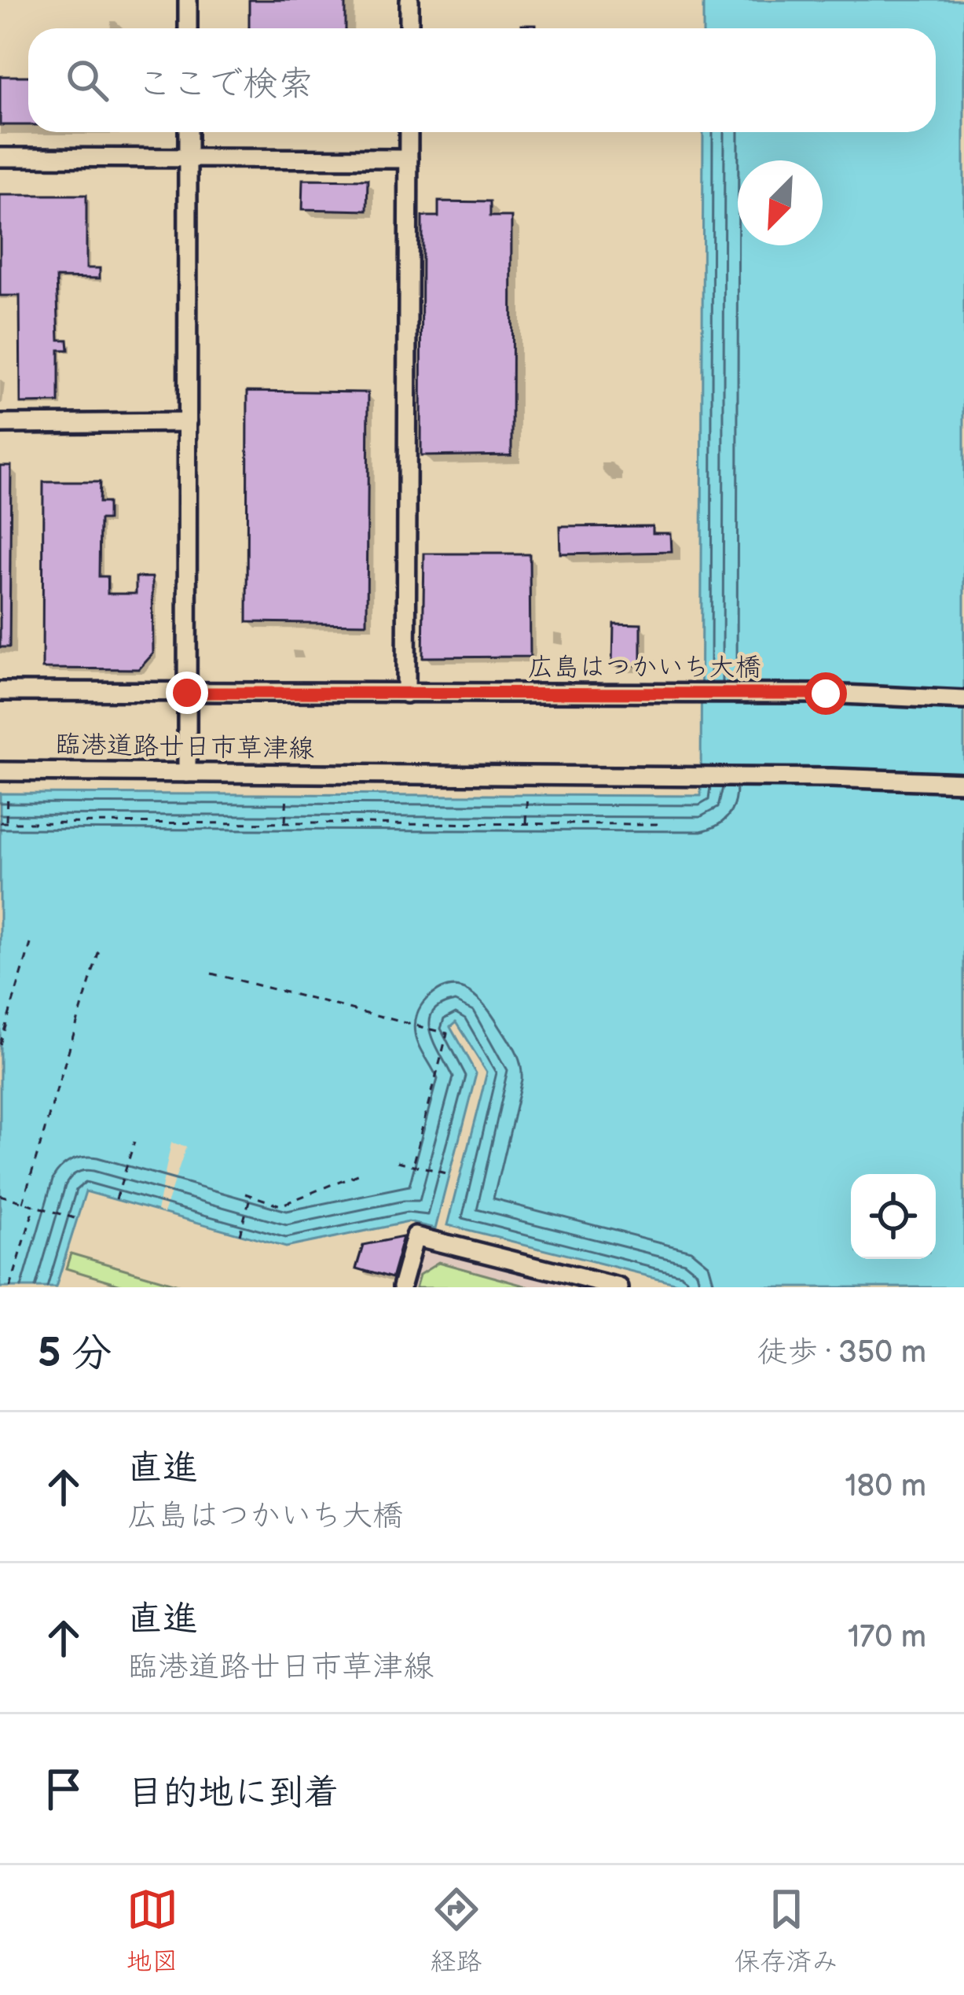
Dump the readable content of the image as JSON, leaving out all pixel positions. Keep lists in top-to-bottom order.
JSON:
{
  "streets": {
    "street": ["広島はつかいち大橋", "臨港道路廿日市草津線"]
  },
  "crossings": [
    ["広島はつかいち大橋", "臨港道路廿日市草津線"]
  ],
  "north": "bottom left",
  "page": {
    "search": "ここで検索",
    "heading": ["5 分", "徒歩 · 350 m"],
    "list": [
      ["直進", "広島はつかいち大橋", "180 m"],
      ["直進", "臨港道路廿日市草津線", "170 m"],
      "目的地に到着"
    ],
    "nav": ["地図", "経路", "保存済み"]
  }
}
